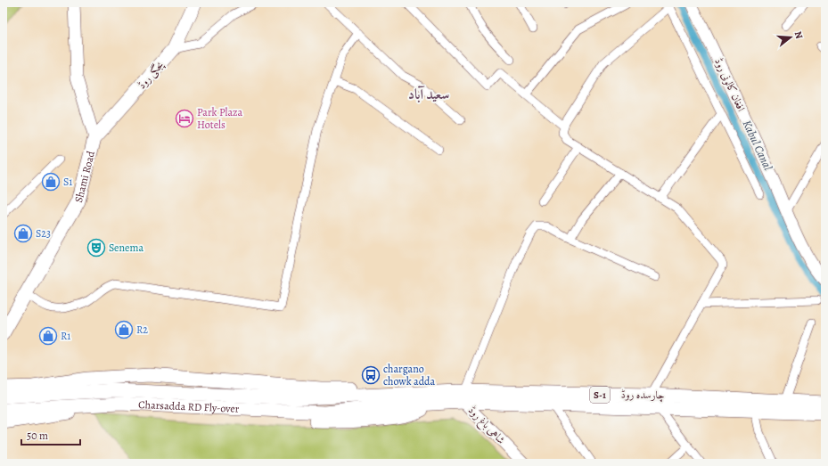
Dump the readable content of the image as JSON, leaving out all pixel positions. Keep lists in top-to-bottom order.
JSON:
{
  "streets": {
    "main road": [
      "پجگی روڈ",
      "افغان کالونی روڈ",
      "Shami Road",
      "S-1",
      "چارسدہ روڈ",
      "Charsadda RD Fly-over",
      "شاہی باغ روڈ"
    ]
  },
  "crossings": [
    ["پجگی روڈ", "Shami Road"],
    ["چارسدہ روڈ", "Charsadda RD Fly-over"],
    ["چارسدہ روڈ", "شاہی باغ روڈ"]
  ],
  "districts": ["سعید آباد"],
  "water": ["Kabul Canal"],
  "places": {
    "hotel": ["Park Plaza Hotels"],
    "shop": [
      "S1",
      "S23",
      "R2",
      "R1"
    ],
    "theatre": ["Senema"],
    "bus stop": ["chargano chowk adda"]
  },
  "scale_bar": "50 m",
  "north": "right"
}
